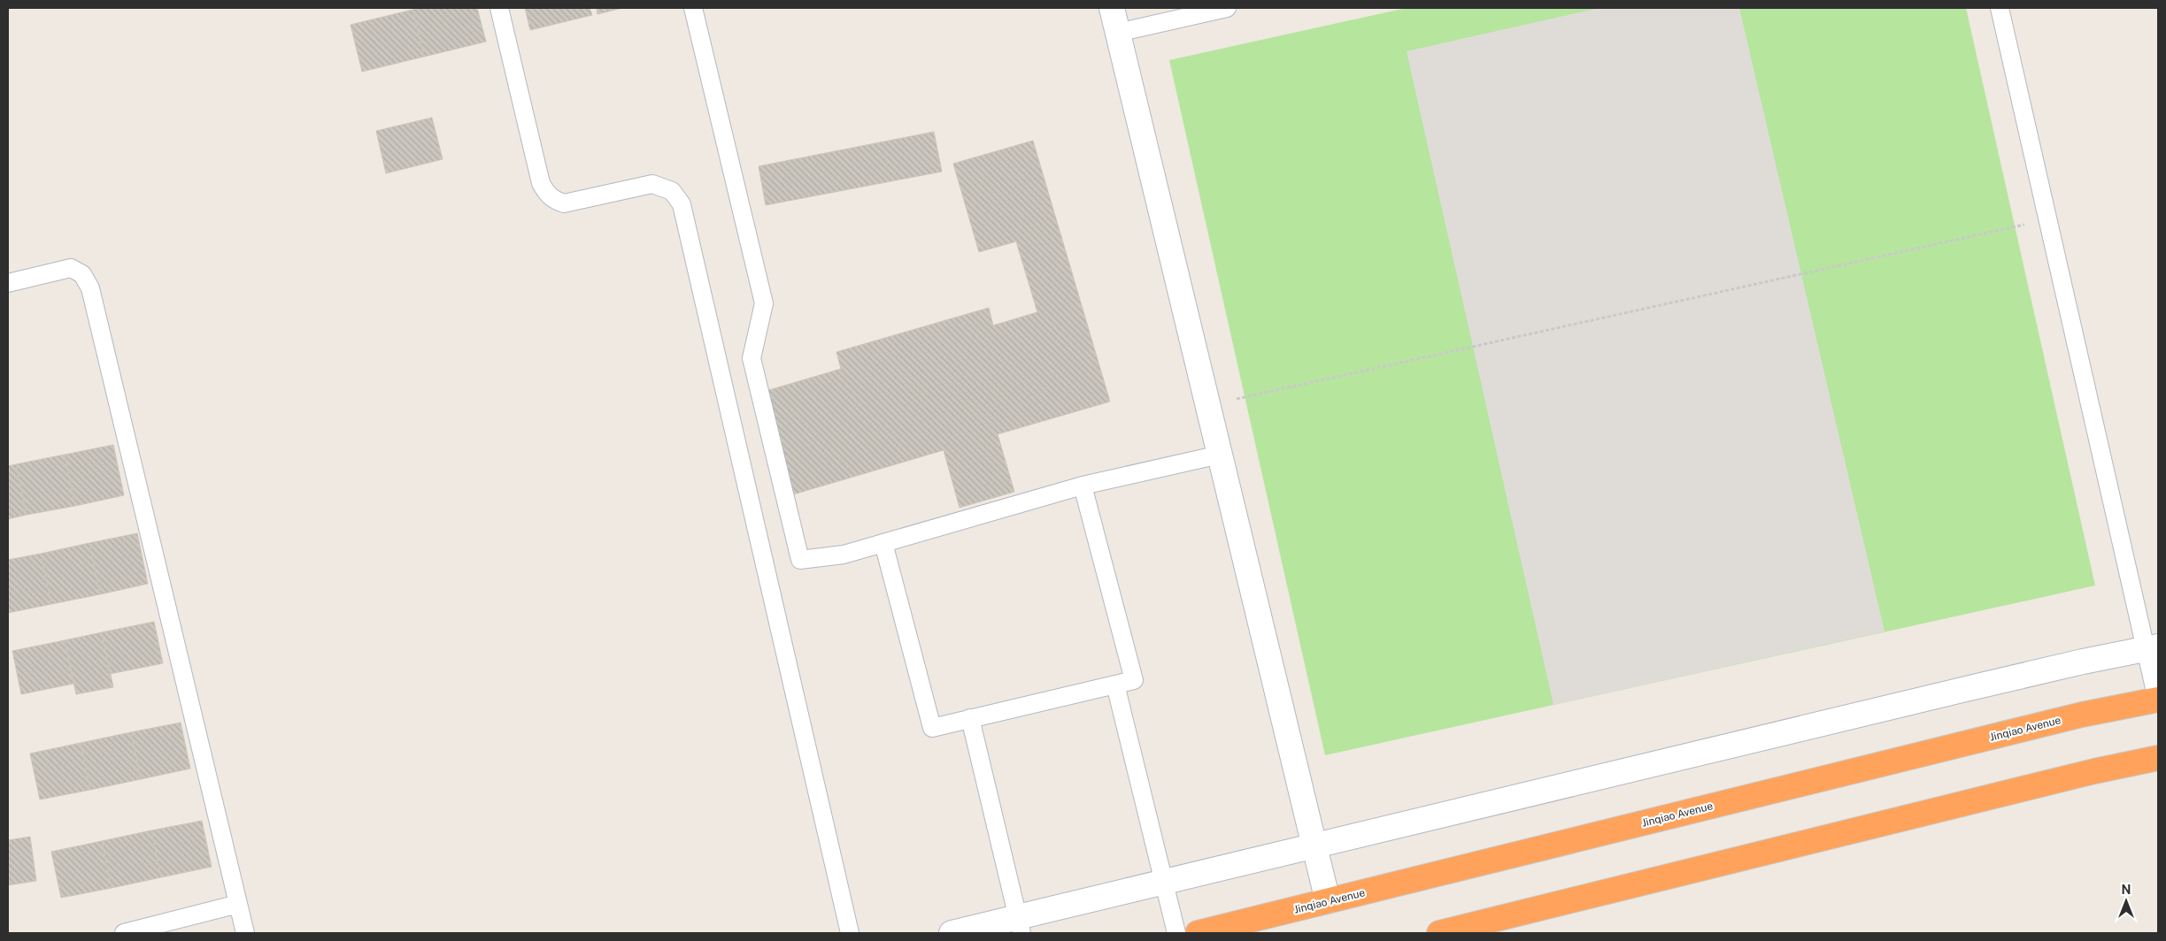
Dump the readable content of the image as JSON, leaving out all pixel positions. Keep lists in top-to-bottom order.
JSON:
{
  "streets": {
    "highway": ["Jinqiao Avenue"]
  },
  "north": "top"
}
